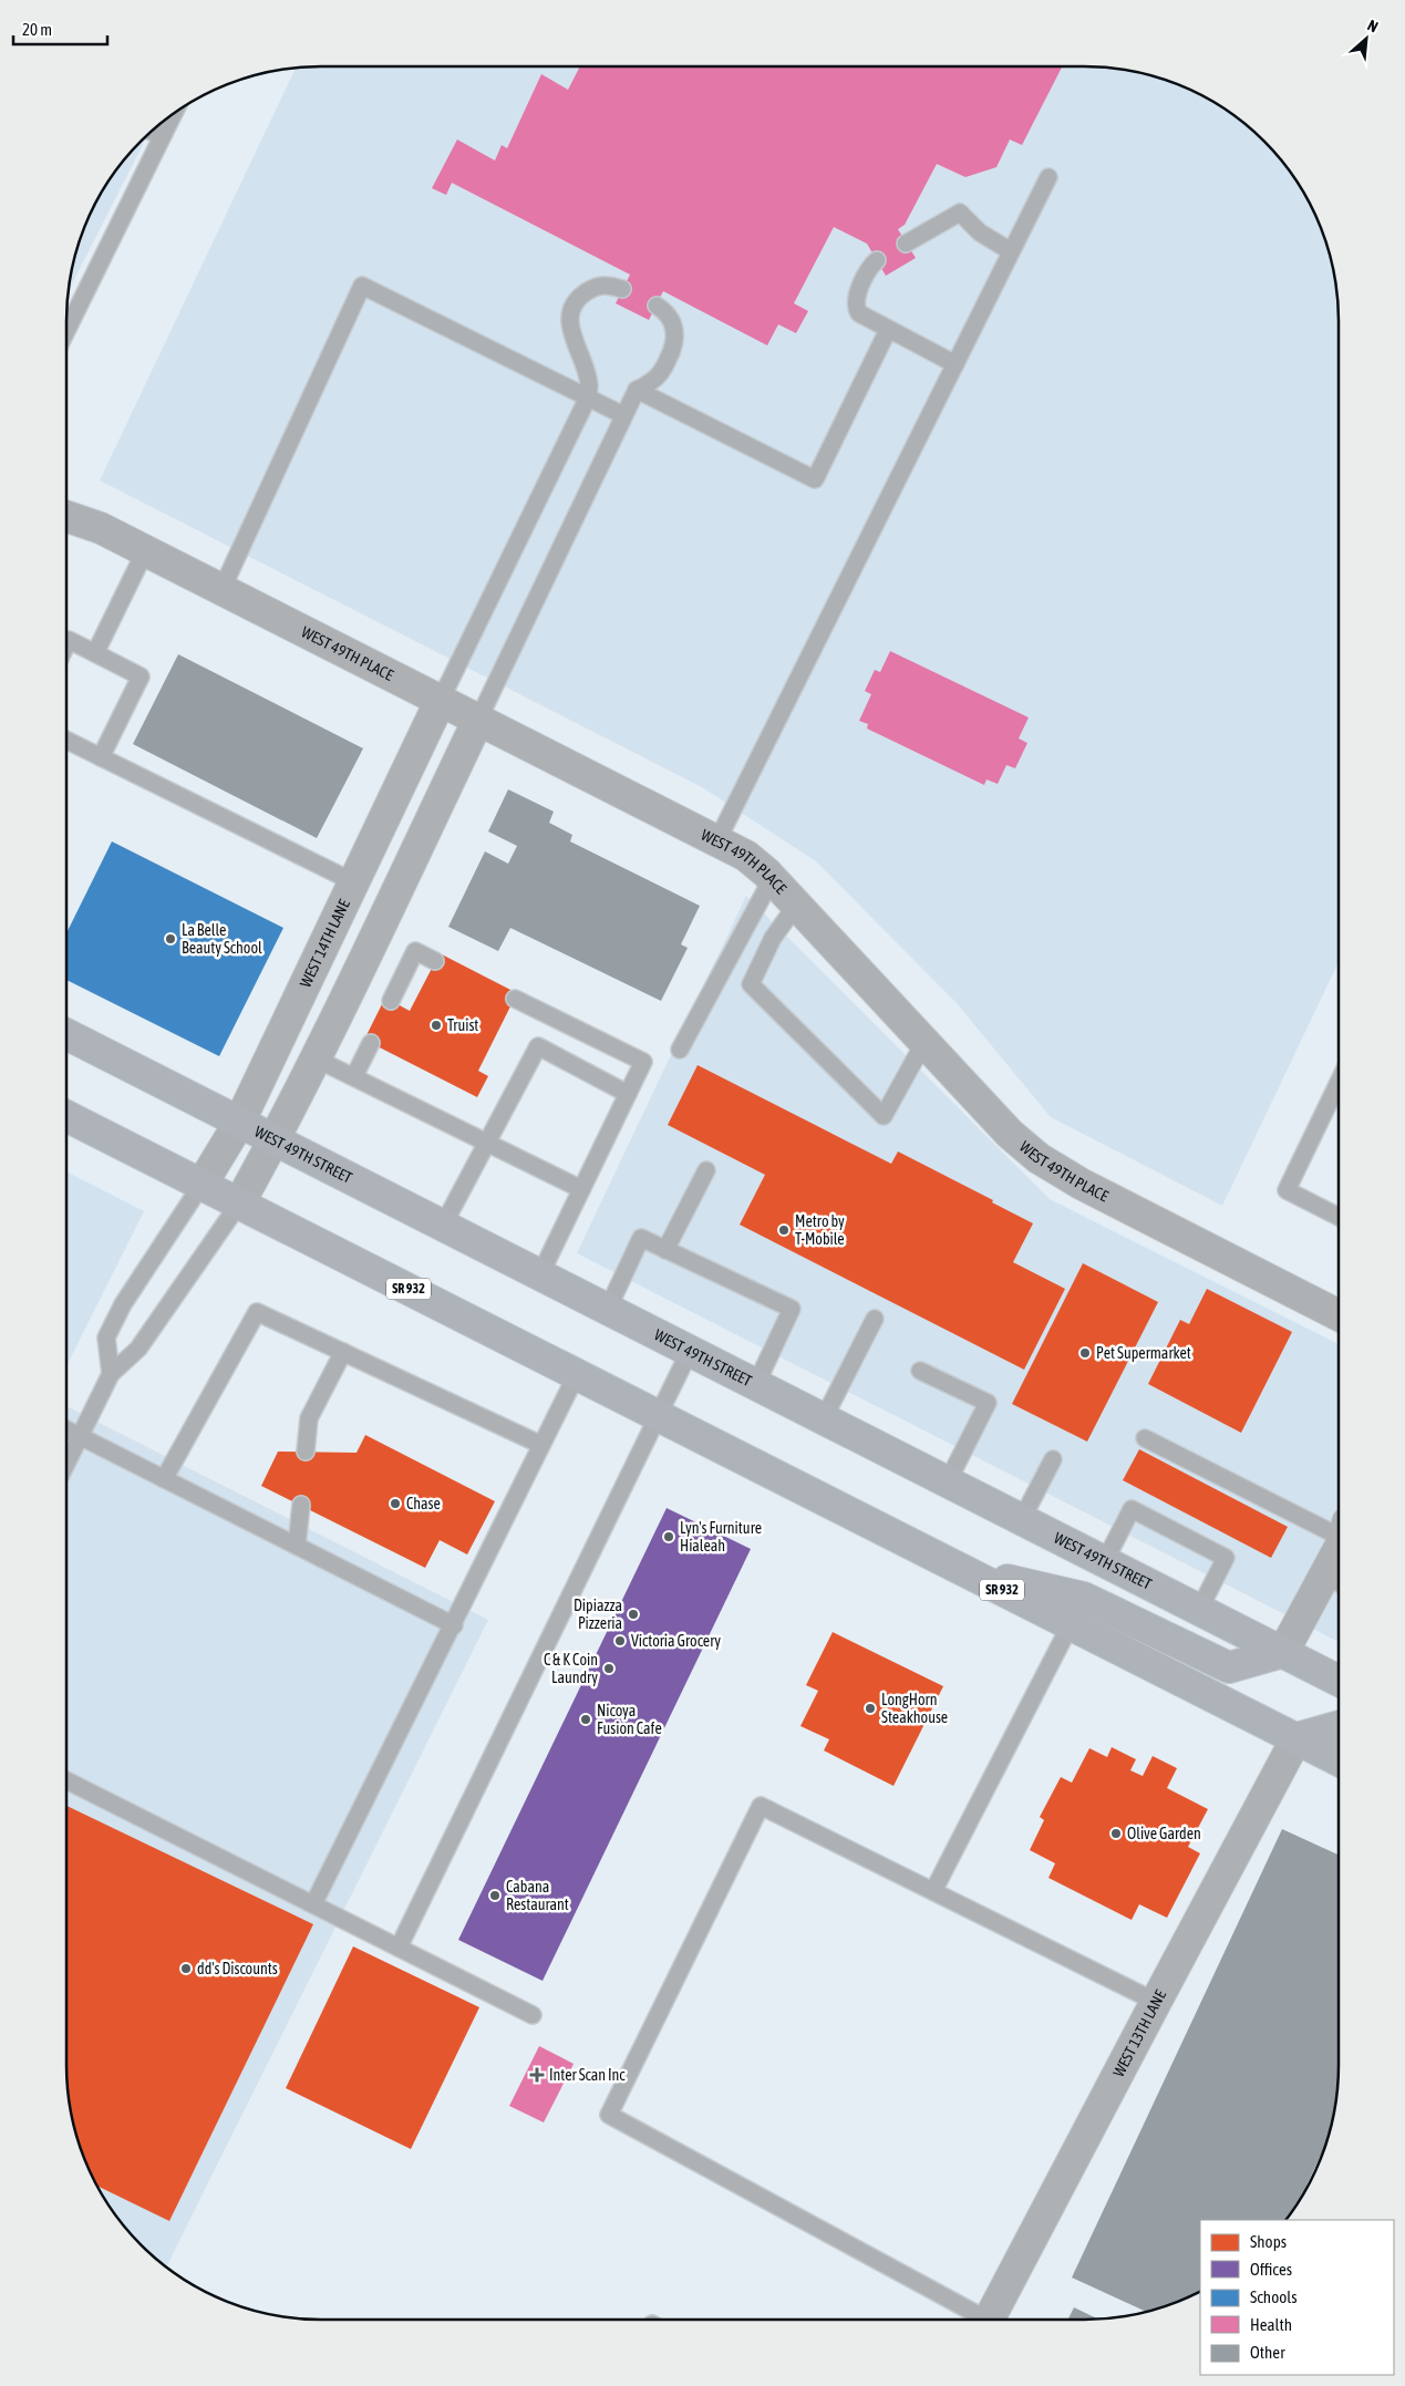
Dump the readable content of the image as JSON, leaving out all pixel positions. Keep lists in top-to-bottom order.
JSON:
{
  "streets": {
    "main road": ["WEST 49TH STREET", "SR 932"],
    "street": ["WEST 49TH PLACE", "WEST 14TH LANE", "WEST 13TH LANE"]
  },
  "crossings": [
    ["WEST 49TH PLACE", "WEST 14TH LANE"],
    ["WEST 14TH LANE", "WEST 49TH STREET"],
    ["WEST 14TH LANE", "SR 932"],
    ["SR 932", "WEST 13TH LANE"]
  ],
  "places": {
    "other": [
      "La Belle Beauty School",
      "Truist",
      "Metro by T-Mobile",
      "Pet Supermarket",
      "Chase",
      "Lyn's Furniture Hialeah",
      "Dipiazza Pizzeria",
      "Victoria Grocery",
      "C & K Coin Laundry",
      "LongHorn Steakhouse",
      "Nicoya Fusion Cafe",
      "Olive Garden",
      "Cabana Restaurant",
      "dd's Discounts"
    ],
    "health": ["Inter Scan Inc"]
  },
  "legend": [
    "Shops",
    "Offices",
    "Schools",
    "Health",
    "Other"
  ],
  "scale_bar": "20 m",
  "north": "top right"
}
